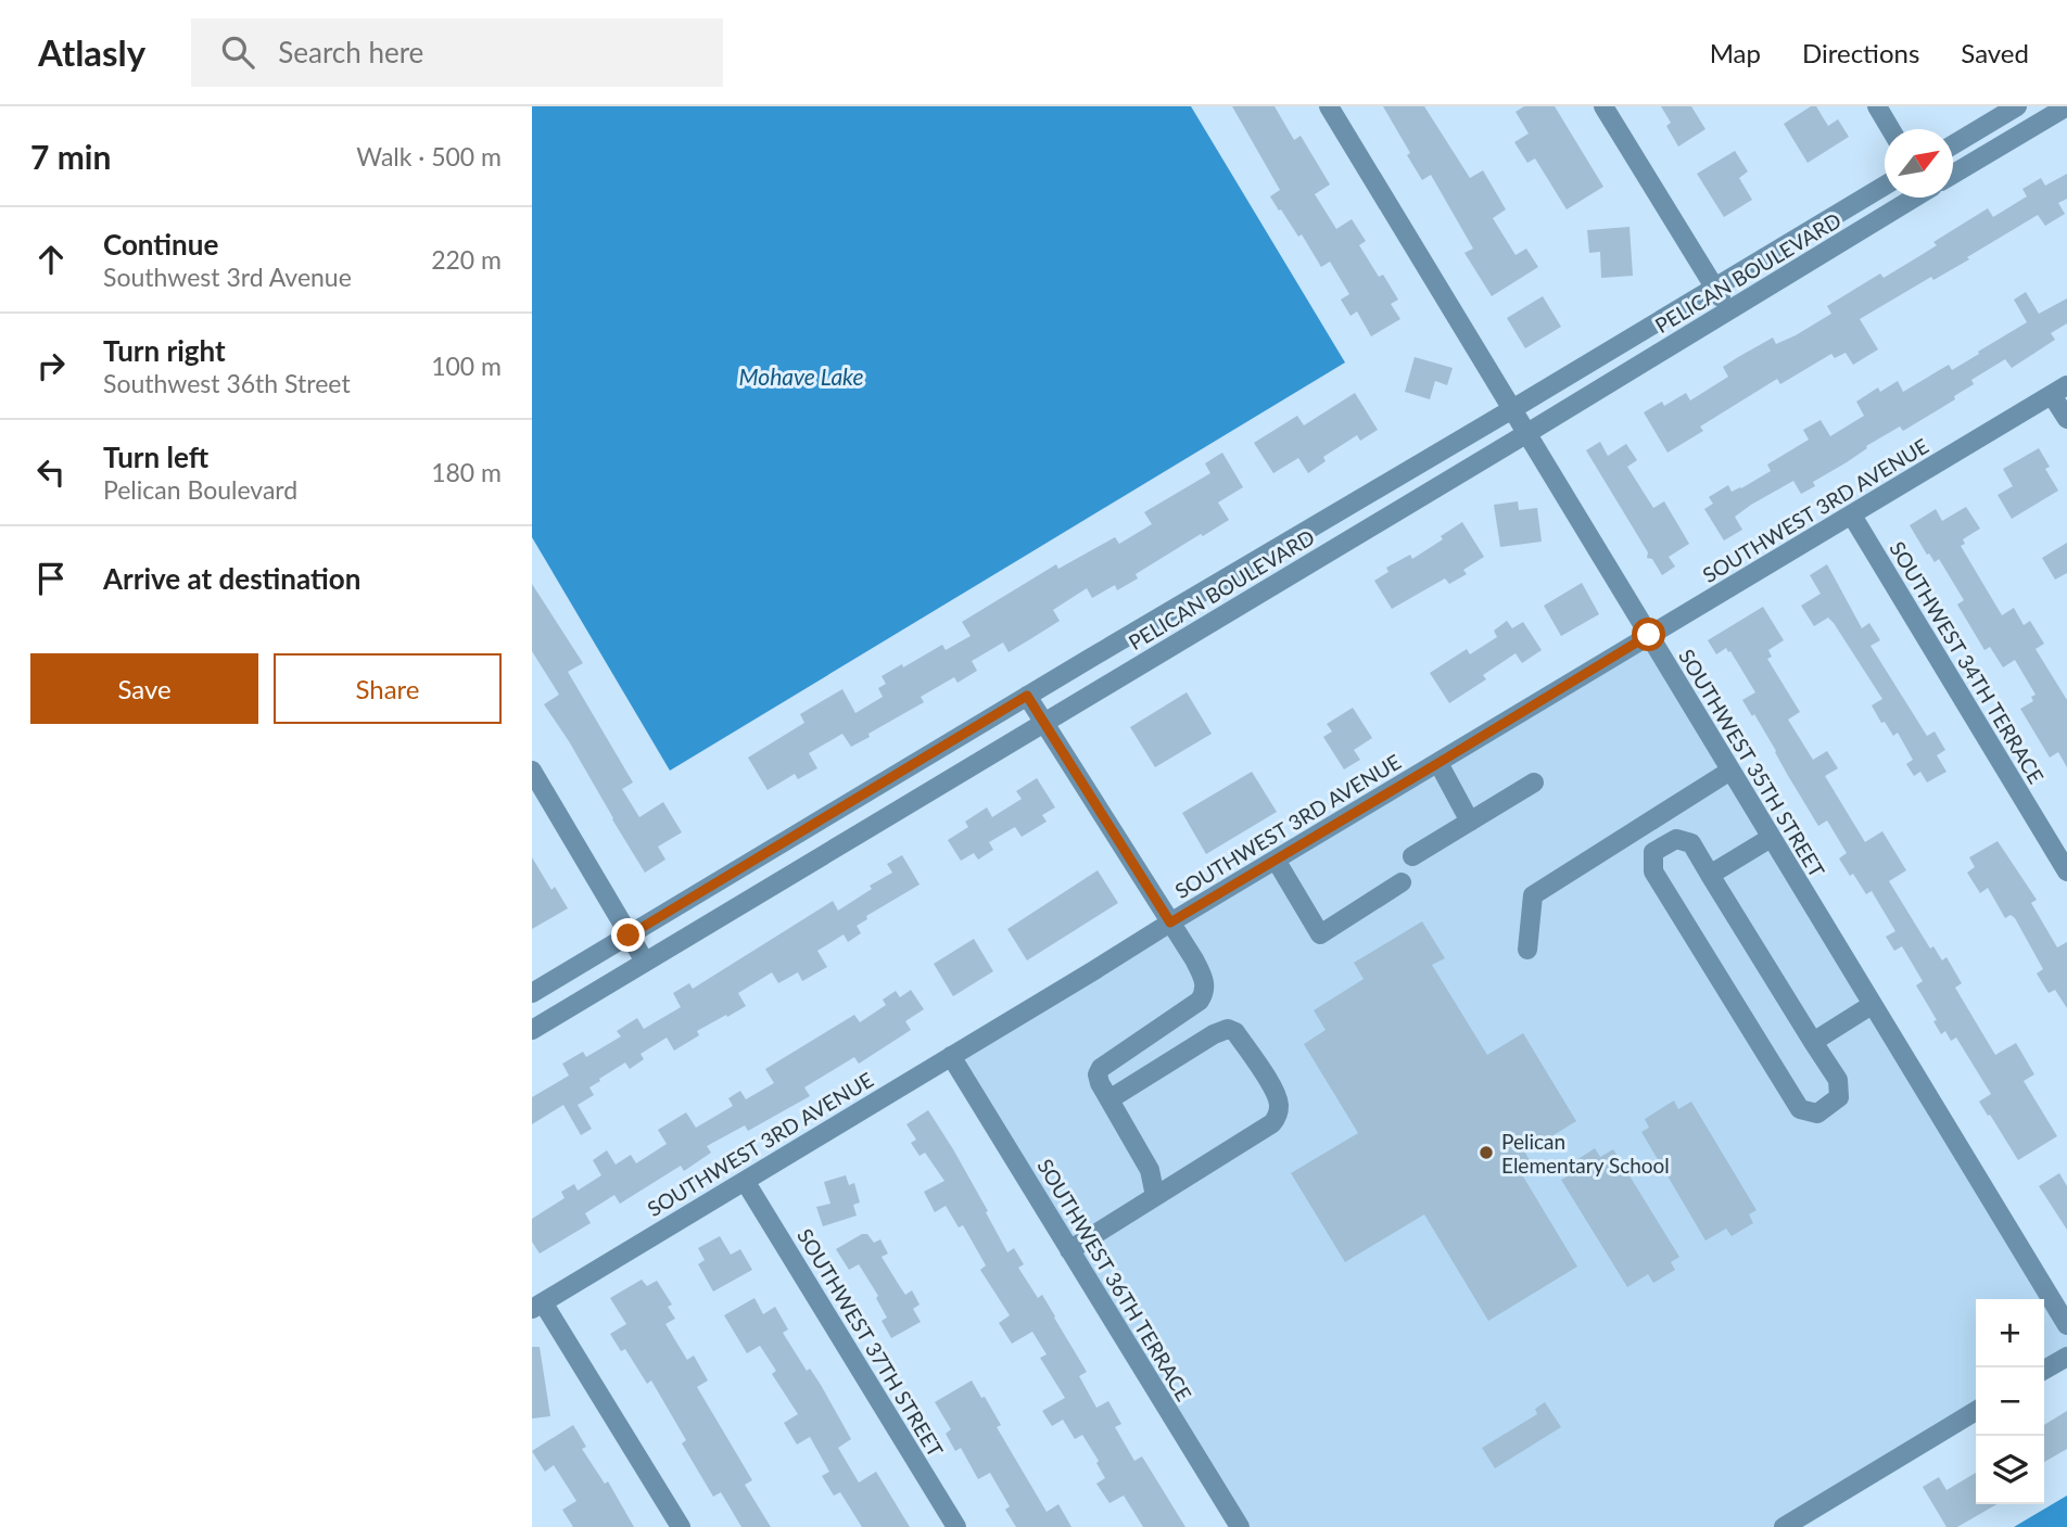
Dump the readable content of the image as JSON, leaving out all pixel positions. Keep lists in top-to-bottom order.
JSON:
{
  "streets": {
    "street": [
      "PELICAN BOULEVARD",
      "SOUTHWEST 3RD AVENUE",
      "SOUTHWEST 34TH TERRACE",
      "SOUTHWEST 35TH STREET",
      "SOUTHWEST 36TH TERRACE",
      "SOUTHWEST 37TH STREET"
    ]
  },
  "crossings": [
    ["PELICAN BOULEVARD", "SOUTHWEST 35TH STREET"],
    ["SOUTHWEST 3RD AVENUE", "SOUTHWEST 34TH TERRACE"],
    ["SOUTHWEST 3RD AVENUE", "SOUTHWEST 35TH STREET"],
    ["SOUTHWEST 3RD AVENUE", "SOUTHWEST 36TH TERRACE"],
    ["SOUTHWEST 3RD AVENUE", "SOUTHWEST 37TH STREET"]
  ],
  "water": ["Mohave Lake"],
  "places": ["Pelican Elementary School"],
  "north": "top right",
  "page": {
    "header": "Atlasly",
    "search": "Search here",
    "nav": ["Map", "Directions", "Saved"],
    "heading": ["7 min", "Walk · 500 m"],
    "list": [
      ["Continue", "Southwest 3rd Avenue", "220 m"],
      ["Turn right", "Southwest 36th Street", "100 m"],
      ["Turn left", "Pelican Boulevard", "180 m"],
      "Arrive at destination"
    ],
    "buttons": ["Save", "Share"],
    "map_buttons": ["+", "−"]
  }
}
